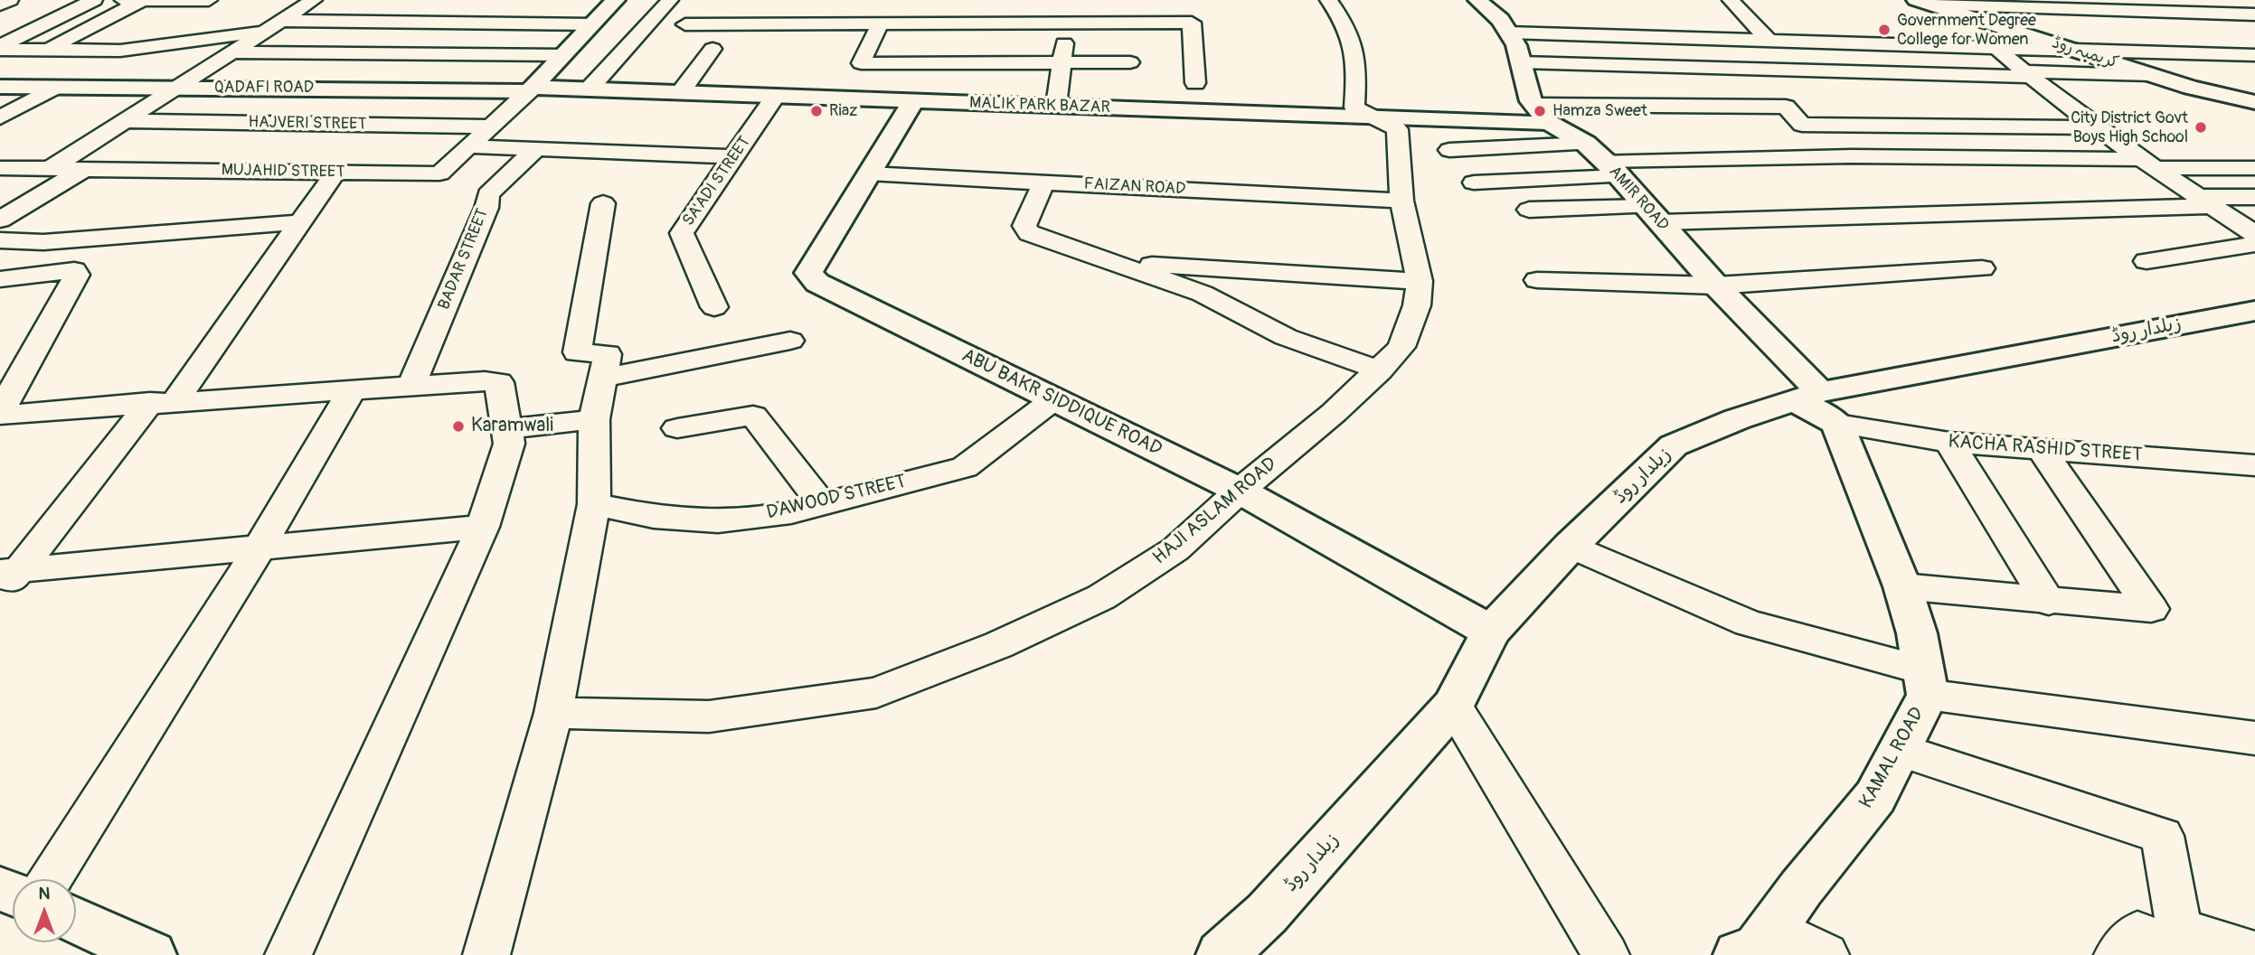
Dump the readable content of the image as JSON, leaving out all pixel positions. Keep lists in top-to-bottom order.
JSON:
{
  "streets": {
    "street": [
      "کریمیہ روڈ",
      "QADAFI ROAD",
      "MALIK PARK BAZAR",
      "HAJVERI STREET",
      "MUJAHID STREET",
      "SA'ADI STREET",
      "FAIZAN ROAD",
      "AMIR ROAD",
      "BADAR STREET",
      "زیلدار روڈ",
      "ABU BAKR SIDDIQUE ROAD",
      "KACHA RASHID STREET",
      "DAWOOD STREET",
      "HAJI ASLAM ROAD",
      "KAMAL ROAD"
    ]
  },
  "crossings": [
    ["QADAFI ROAD", "MALIK PARK BAZAR"],
    ["QADAFI ROAD", "MUJAHID STREET"],
    ["MALIK PARK BAZAR", "MUJAHID STREET"],
    ["MALIK PARK BAZAR", "SA'ADI STREET"],
    ["MALIK PARK BAZAR", "AMIR ROAD"],
    ["MALIK PARK BAZAR", "ABU BAKR SIDDIQUE ROAD"],
    ["MALIK PARK BAZAR", "HAJI ASLAM ROAD"],
    ["HAJVERI STREET", "MUJAHID STREET"],
    ["FAIZAN ROAD", "ABU BAKR SIDDIQUE ROAD"],
    ["FAIZAN ROAD", "HAJI ASLAM ROAD"],
    ["AMIR ROAD", "زیلدار روڈ"],
    ["AMIR ROAD", "KACHA RASHID STREET"],
    ["زیلدار روڈ", "ABU BAKR SIDDIQUE ROAD"],
    ["زیلدار روڈ", "KACHA RASHID STREET"],
    ["ABU BAKR SIDDIQUE ROAD", "DAWOOD STREET"],
    ["ABU BAKR SIDDIQUE ROAD", "HAJI ASLAM ROAD"]
  ],
  "places": [
    "Government Degree College for Women",
    "Riaz",
    "Hamza Sweet",
    "City District Govt Boys High School",
    "Karamwali"
  ],
  "north": "top"
}
